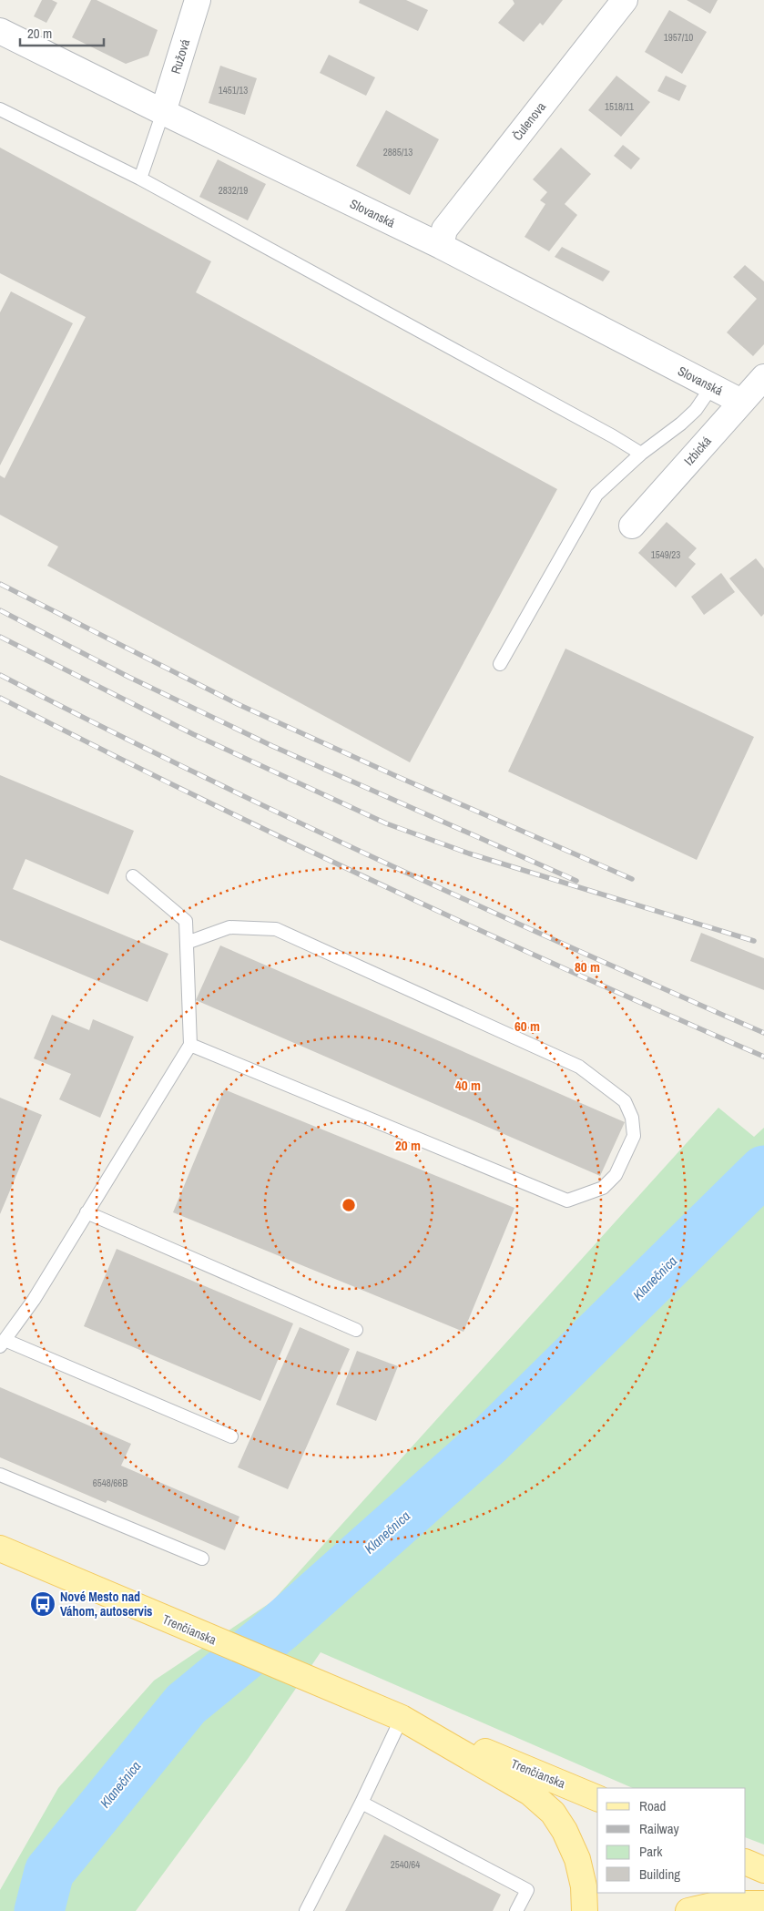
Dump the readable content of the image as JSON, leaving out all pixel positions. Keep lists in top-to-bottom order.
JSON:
{
  "streets": {
    "main road": ["Trenčianska"],
    "street": [
      "Ružová",
      "Čulenova",
      "Slovanská",
      "Izbická"
    ]
  },
  "crossings": [
    ["Ružová", "Slovanská"],
    ["Čulenova", "Slovanská"],
    ["Slovanská", "Izbická"]
  ],
  "water": ["Klanečnica"],
  "places": {
    "bus stop": ["Nové Mesto nad Váhom, autoservis"]
  },
  "house_numbers": [
    "1957/10",
    "1451/13",
    "1518/11",
    "2885/13",
    "2832/19",
    "1549/23",
    "6548/66B",
    "2540/64"
  ],
  "legend": [
    "Road",
    "Railway",
    "Park",
    "Building"
  ],
  "scale_bar": "20 m",
  "rings": [
    "80 m",
    "60 m",
    "40 m",
    "20 m"
  ]
}
